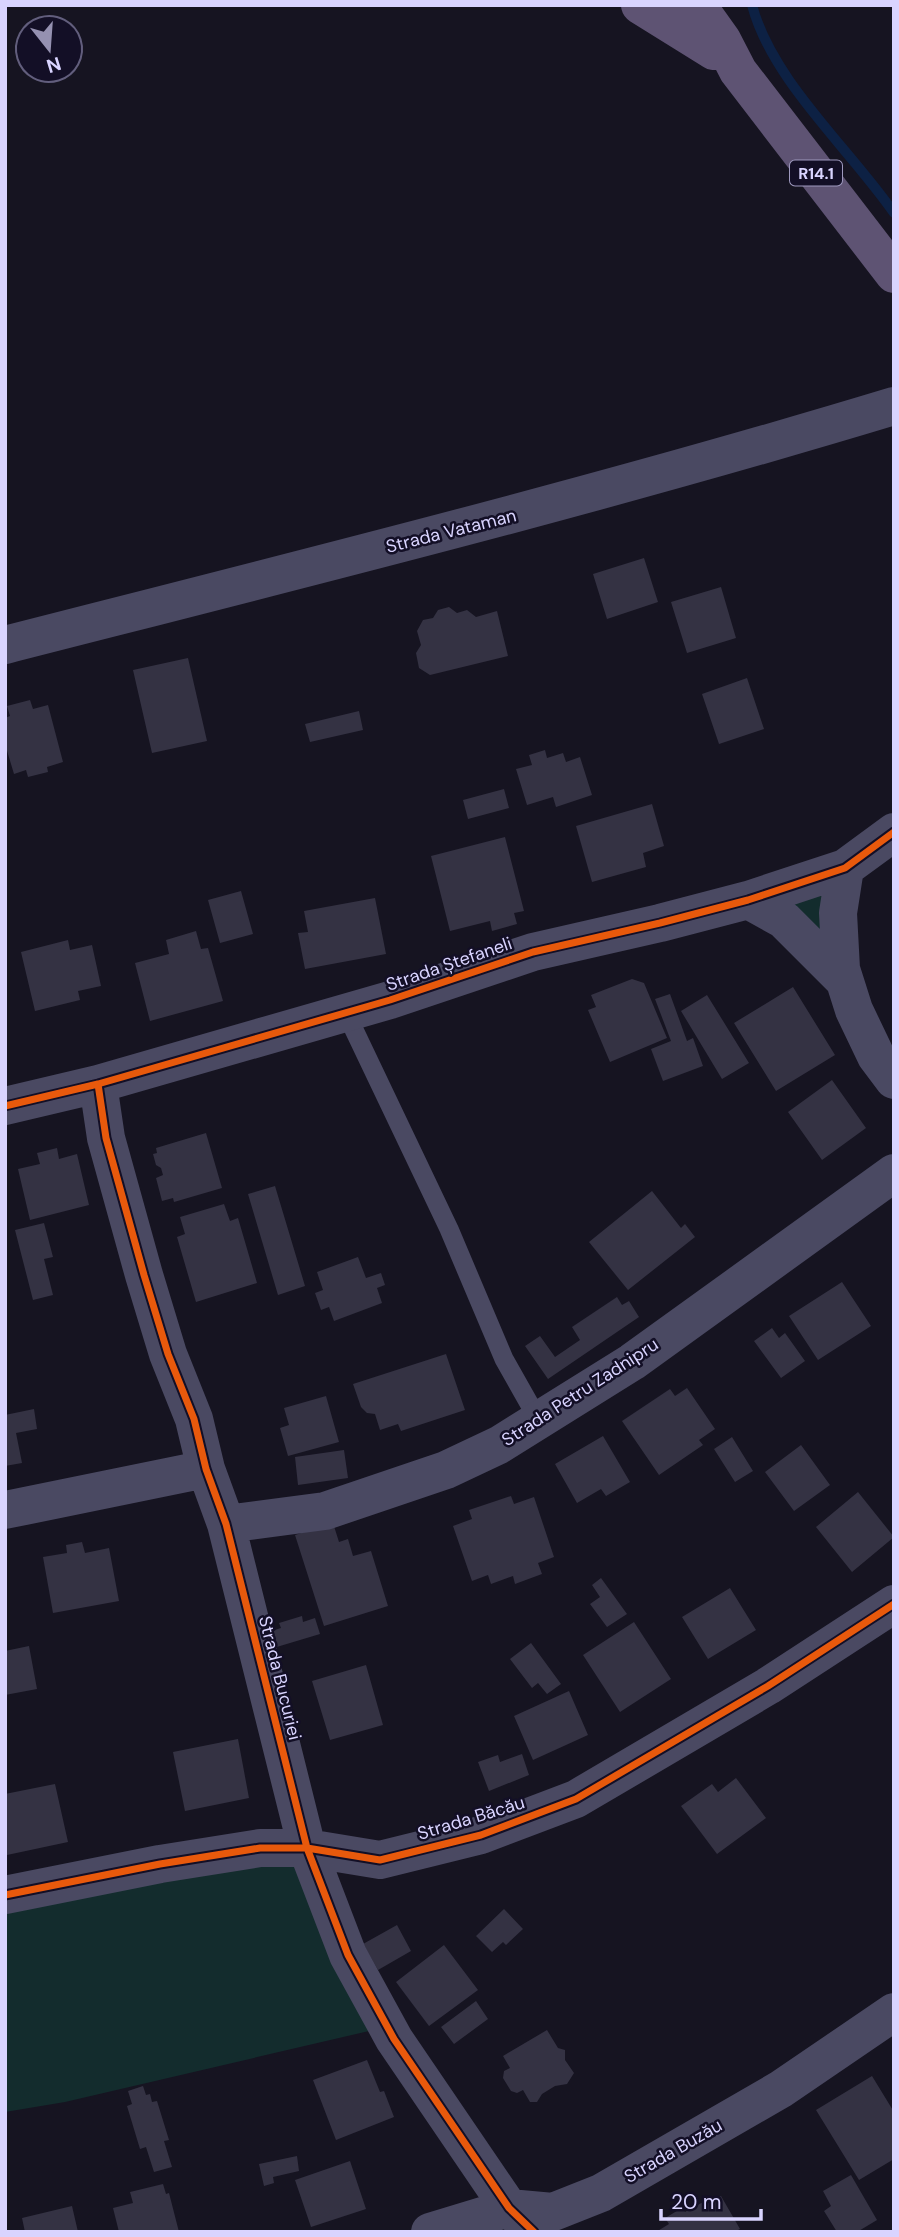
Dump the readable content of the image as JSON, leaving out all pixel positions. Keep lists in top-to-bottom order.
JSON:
{
  "streets": {
    "main road": ["R14.1"],
    "street": [
      "Strada Vataman",
      "Strada Ștefaneli",
      "Strada Petru Zadnipru",
      "Strada Bucuriei",
      "Strada Băcău",
      "Strada Buzău"
    ]
  },
  "crossings": [
    ["Strada Ștefaneli", "Strada Bucuriei"],
    ["Strada Petru Zadnipru", "Strada Bucuriei"],
    ["Strada Bucuriei", "Strada Băcău"],
    ["Strada Bucuriei", "Strada Buzău"]
  ],
  "scale_bar": "20 m",
  "north": "bottom"
}
